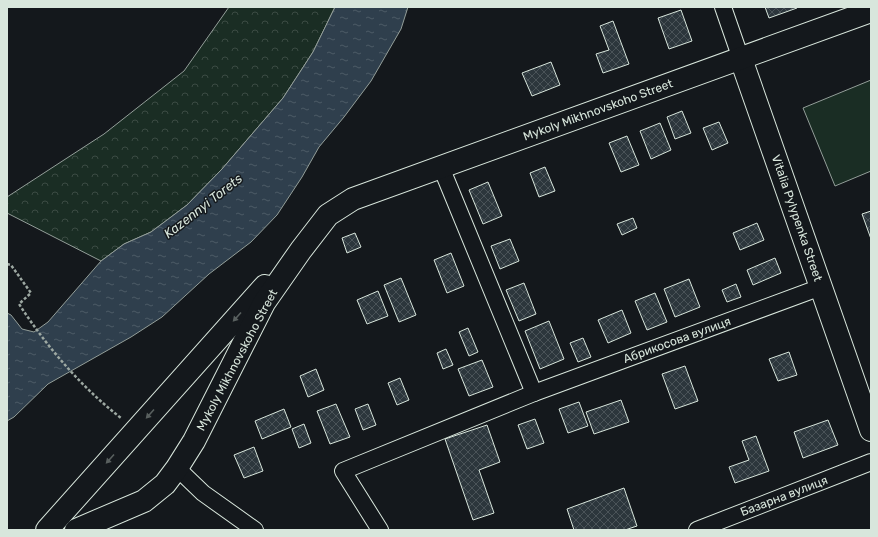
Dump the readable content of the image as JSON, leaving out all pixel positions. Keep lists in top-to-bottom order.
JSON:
{
  "streets": {
    "street": [
      "Mykoly Mikhnovskoho Street",
      "Vitalia Pylypenka Street",
      "Абрикосова вулиця",
      "Базарна вулиця"
    ]
  },
  "crossings": [
    ["Mykoly Mikhnovskoho Street", "Vitalia Pylypenka Street"],
    ["Vitalia Pylypenka Street", "Абрикосова вулиця"]
  ],
  "water": ["Kazennyi Torets"]
}
